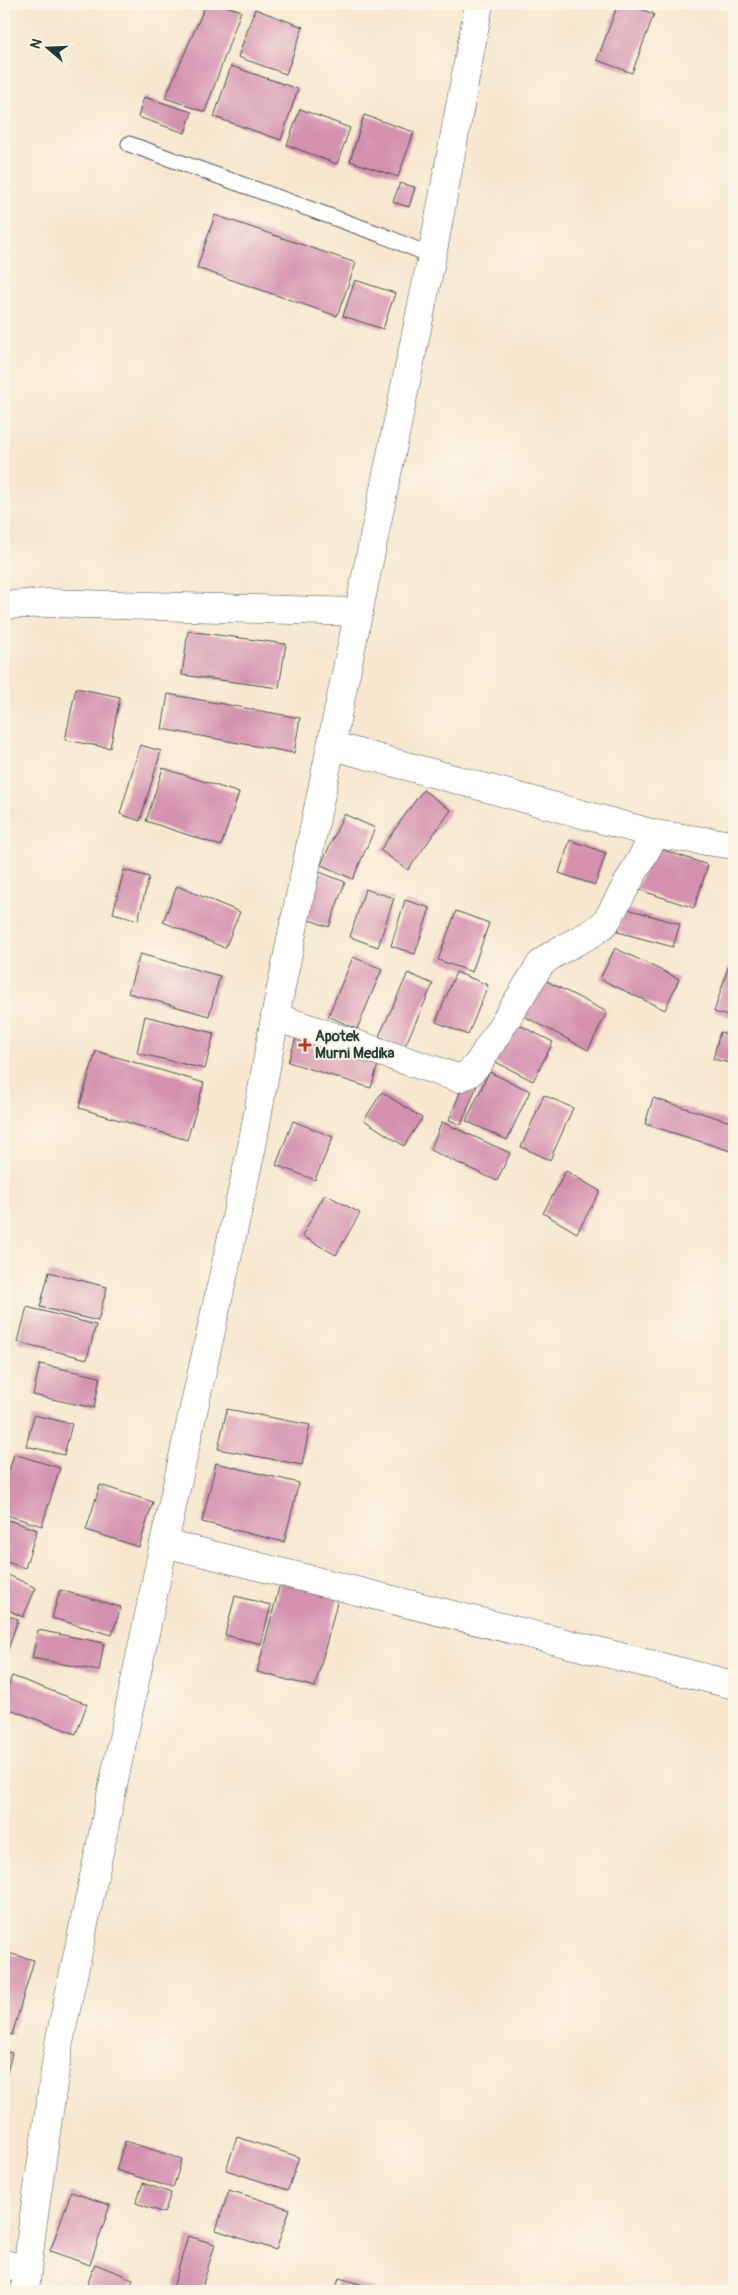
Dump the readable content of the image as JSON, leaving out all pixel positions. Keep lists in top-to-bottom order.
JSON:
{
  "places": {
    "health": ["Apotek Murni Medika"]
  },
  "north": "left"
}
